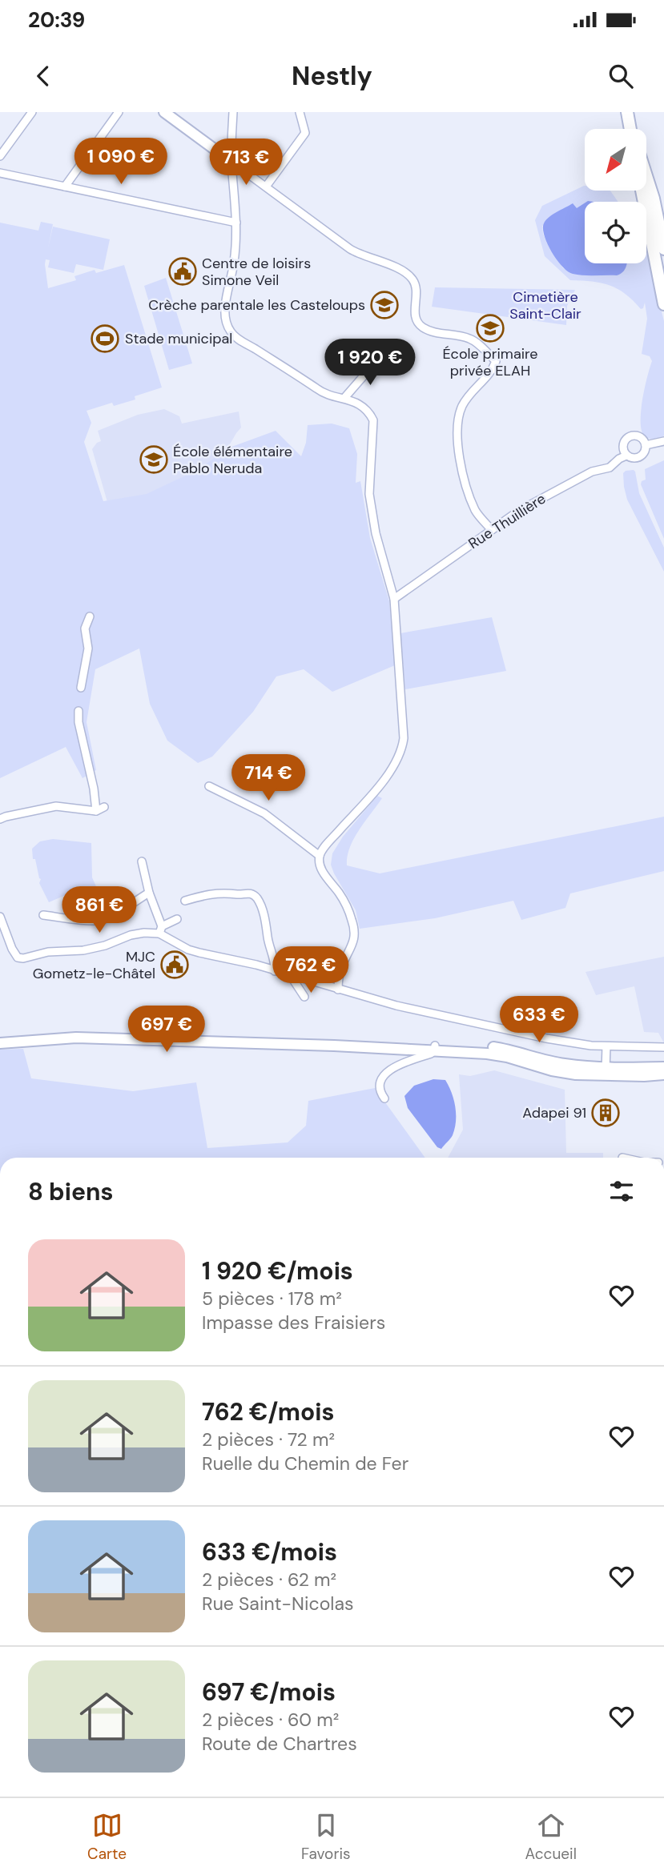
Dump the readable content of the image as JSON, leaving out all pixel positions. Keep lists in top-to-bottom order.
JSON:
{
  "streets": {
    "street": ["Rue Thuillière"]
  },
  "parks": ["Cimetière Saint-Clair"],
  "places": {
    "public building": ["Centre de loisirs Simone Veil", "MJC Gometz-le-Châtel"],
    "school or university": ["Crèche parentale les Casteloups", "École primaire privée ELAH", "École élémentaire Pablo Neruda"],
    "sports": ["Stade municipal"],
    "building": ["Adapei 91"]
  },
  "north": "bottom left",
  "page": {
    "status": "20:39",
    "header": "Nestly",
    "price": [
      "1 090 €",
      "713 €",
      "1 920 €",
      "714 €",
      "861 €",
      "762 €",
      "633 €",
      "697 €"
    ],
    "heading": "8 biens",
    "list": [
      {
        "name": "1 920 €/mois",
        "note": "5 pièces · 178 m² · Impasse des Fraisiers"
      },
      {
        "name": "762 €/mois",
        "note": "2 pièces · 72 m² · Ruelle du Chemin de Fer"
      },
      {
        "name": "633 €/mois",
        "note": "2 pièces · 62 m² · Rue Saint-Nicolas"
      },
      {
        "name": "697 €/mois",
        "note": "2 pièces · 60 m² · Route de Chartres"
      }
    ],
    "tabs": ["Carte", "Favoris", "Accueil"]
  }
}
